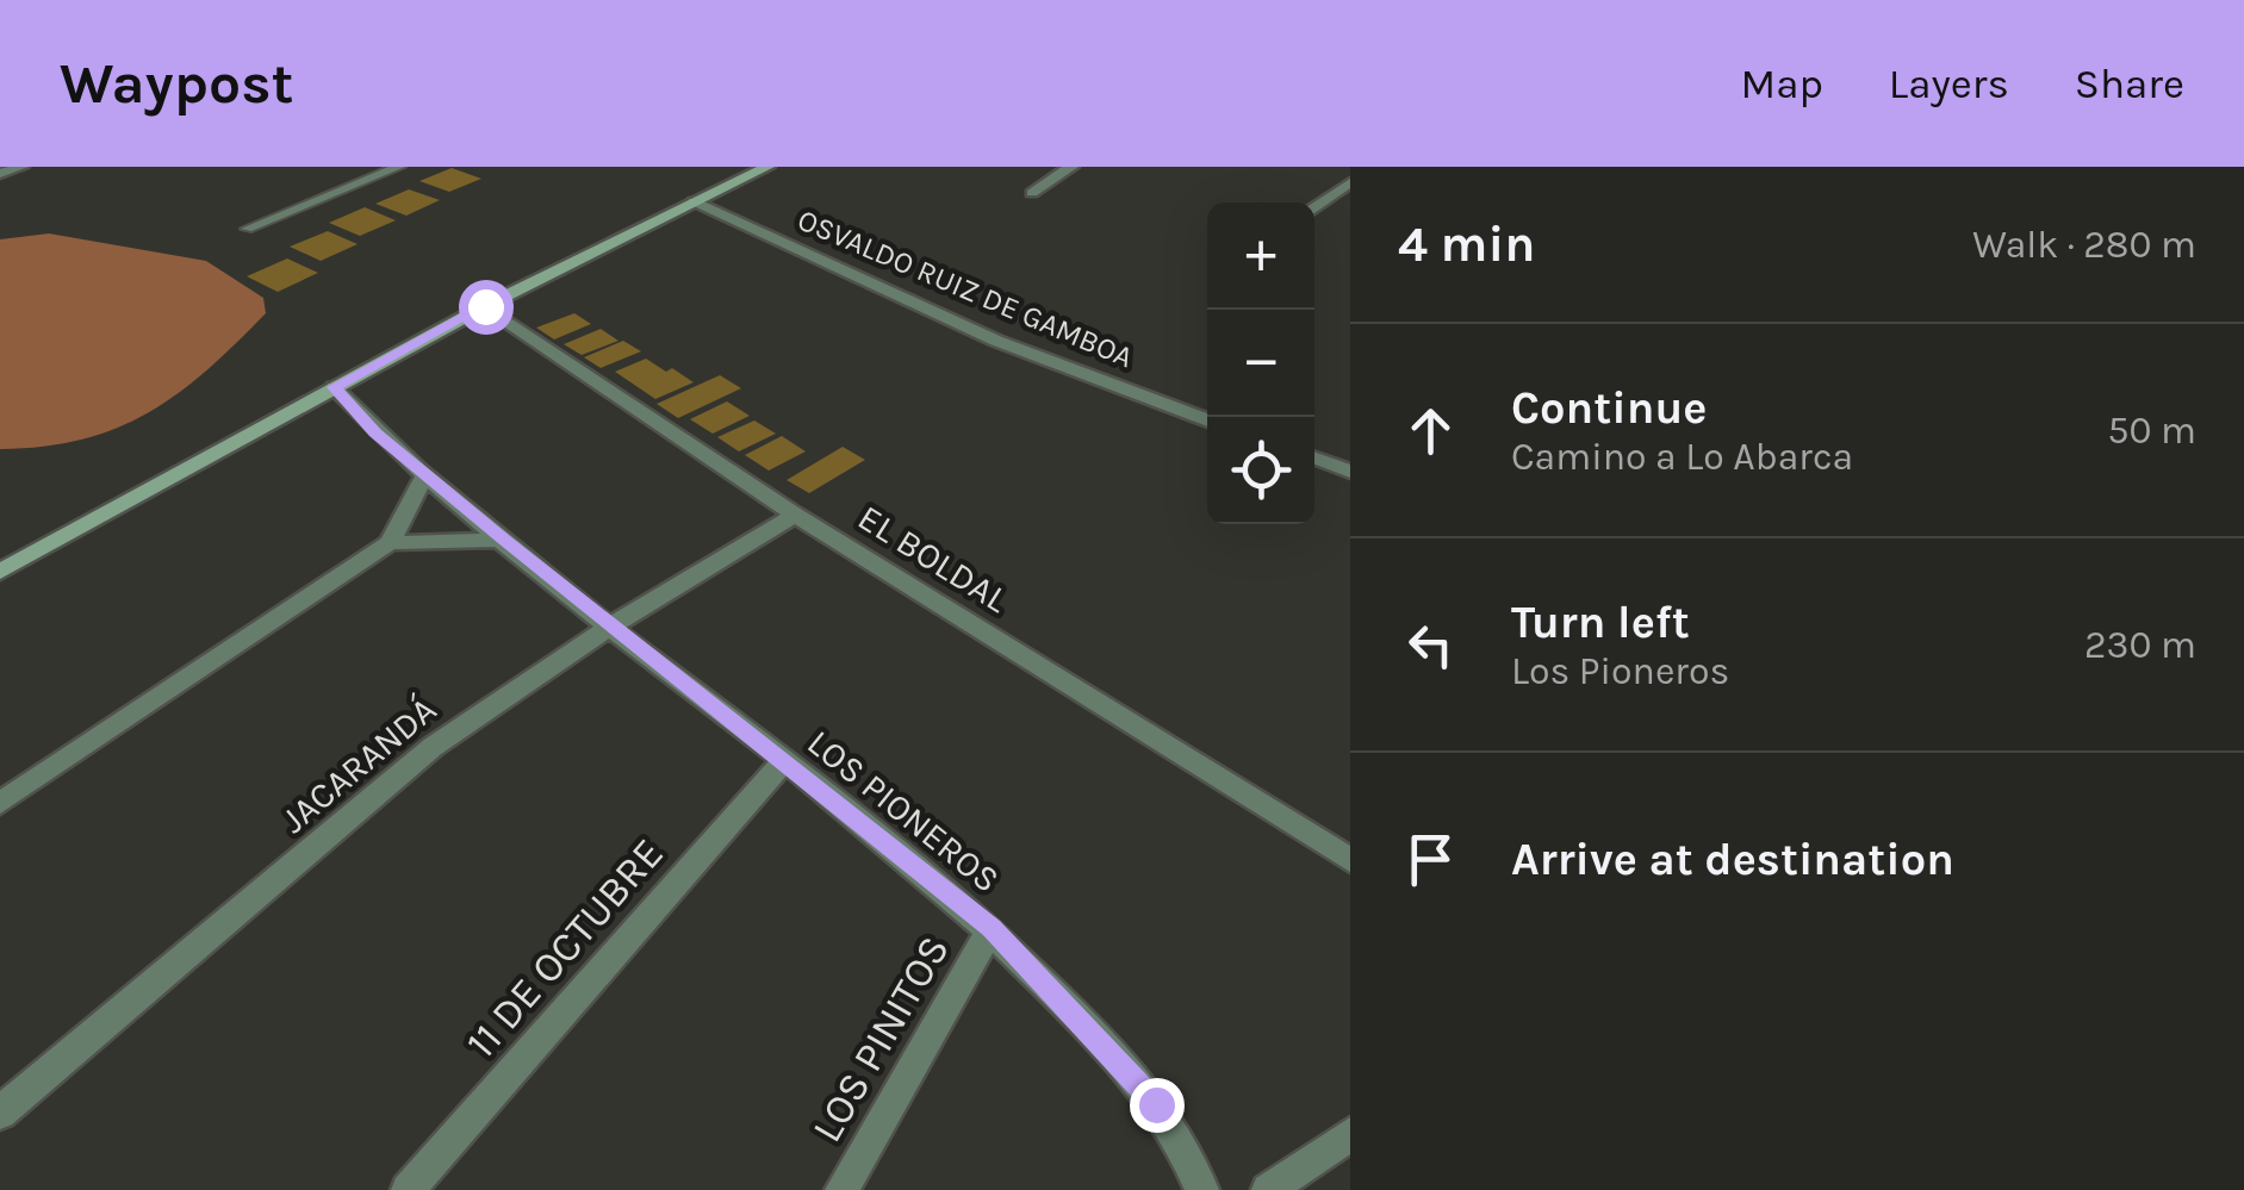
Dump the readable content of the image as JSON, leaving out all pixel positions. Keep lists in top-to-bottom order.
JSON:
{
  "streets": {
    "street": [
      "OSVALDO RUIZ DE GAMBOA",
      "EL BOLDAL",
      "JACARANDÁ",
      "LOS PIONEROS",
      "11 DE OCTUBRE",
      "LOS PINITOS"
    ]
  },
  "crossings": [
    ["EL BOLDAL", "JACARANDÁ"],
    ["JACARANDÁ", "LOS PIONEROS"],
    ["LOS PIONEROS", "11 DE OCTUBRE"],
    ["LOS PIONEROS", "LOS PINITOS"]
  ],
  "page": {
    "header": "Waypost",
    "nav": ["Map", "Layers", "Share"],
    "heading": ["4 min", "Walk · 280 m"],
    "map_buttons": ["+", "−"],
    "list": [
      ["Continue", "Camino a Lo Abarca", "50 m"],
      ["Turn left", "Los Pioneros", "230 m"],
      "Arrive at destination"
    ]
  }
}
